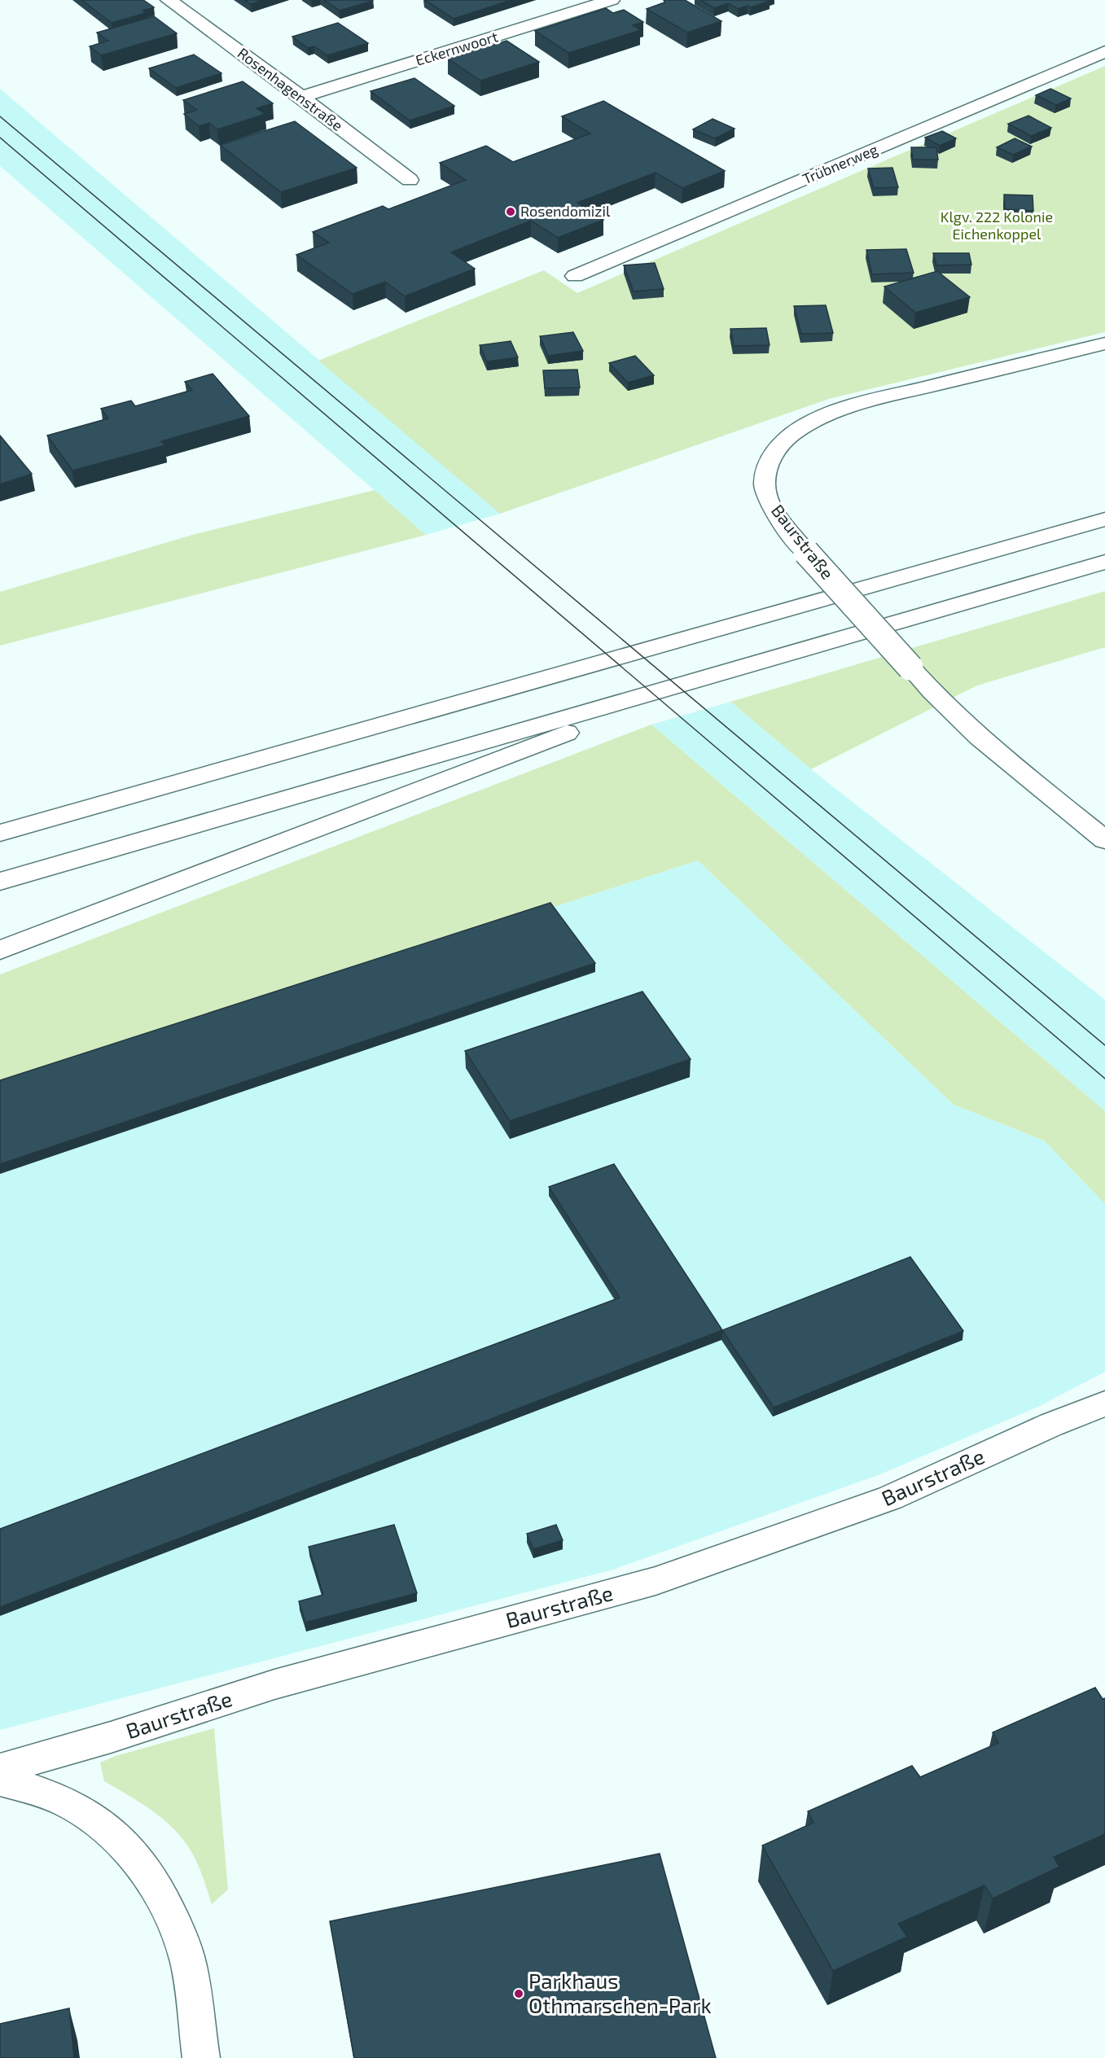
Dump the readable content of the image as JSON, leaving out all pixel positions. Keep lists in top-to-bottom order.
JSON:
{
  "streets": {
    "main road": [
      "Eckernwoort",
      "Rosenhagenstraße",
      "Trübnerweg",
      "Baurstraße"
    ]
  },
  "crossings": [
    ["Eckernwoort", "Rosenhagenstraße"]
  ],
  "parks": ["Klgv. 222 Kolonie Eichenkoppel"],
  "places": ["Rosendomizil", "Parkhaus Othmarschen-Park"]
}
